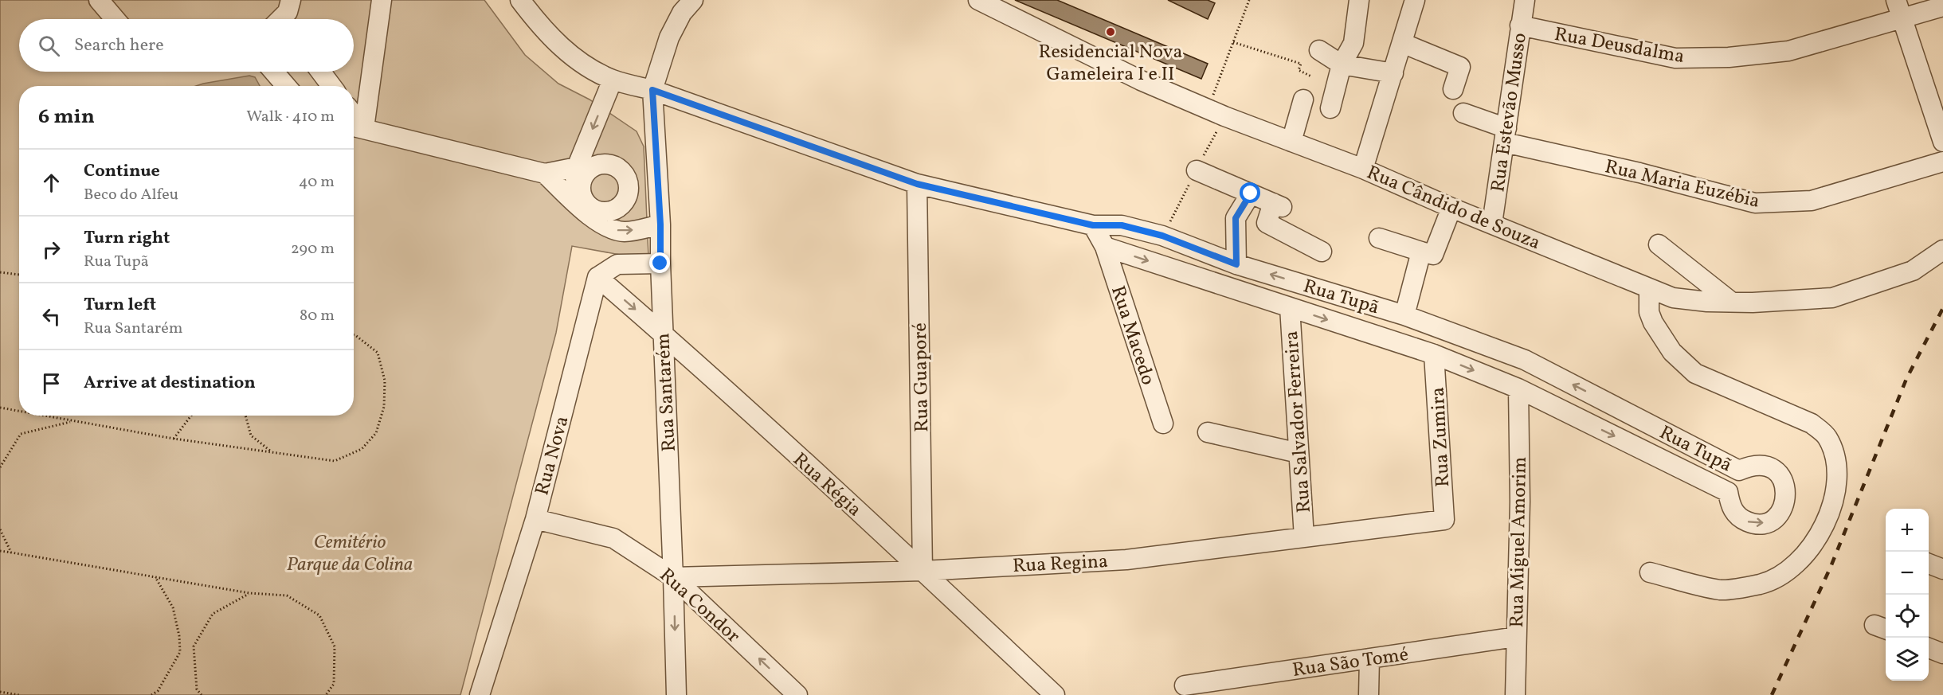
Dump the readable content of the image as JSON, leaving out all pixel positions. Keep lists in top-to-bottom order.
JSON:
{
  "streets": {
    "street": [
      "Rua Deusdalma",
      "Rua Estevão Musso",
      "Rua Maria Euzébia",
      "Rua Cândido de Souza",
      "Rua Tupã",
      "Rua Macedo",
      "Rua Guaporé",
      "Rua Santarém",
      "Rua Salvador Ferreira",
      "Rua Zumira",
      "Rua Nova",
      "Rua Régia",
      "Rua Miguel Amorim",
      "Rua Regina",
      "Rua Condor",
      "Rua São Tomé"
    ]
  },
  "crossings": [
    ["Rua Deusdalma", "Rua Estevão Musso"],
    ["Rua Estevão Musso", "Rua Maria Euzébia"],
    ["Rua Estevão Musso", "Rua Cândido de Souza"],
    ["Rua Tupã", "Rua Macedo"],
    ["Rua Tupã", "Rua Guaporé"],
    ["Rua Tupã", "Rua Santarém"],
    ["Rua Tupã", "Rua Salvador Ferreira"],
    ["Rua Tupã", "Rua Zumira"],
    ["Rua Tupã", "Rua Miguel Amorim"],
    ["Rua Guaporé", "Rua Régia"],
    ["Rua Guaporé", "Rua Regina"],
    ["Rua Santarém", "Rua Régia"],
    ["Rua Santarém", "Rua Regina"],
    ["Rua Santarém", "Rua Condor"],
    ["Rua Salvador Ferreira", "Rua Regina"],
    ["Rua Zumira", "Rua Regina"],
    ["Rua Nova", "Rua Régia"],
    ["Rua Nova", "Rua Condor"],
    ["Rua Régia", "Rua Regina"],
    ["Rua Miguel Amorim", "Rua São Tomé"],
    ["Rua Regina", "Rua Condor"]
  ],
  "one_way": ["Rua Condor"],
  "parks": ["Cemitério Parque da Colina"],
  "places": ["Residencial Nova Gameleira I e II"],
  "page": {
    "search": "Search here",
    "heading": ["6 min", "Walk · 410 m"],
    "list": [
      ["Continue", "Beco do Alfeu", "40 m"],
      ["Turn right", "Rua Tupã", "290 m"],
      ["Turn left", "Rua Santarém", "80 m"],
      "Arrive at destination"
    ],
    "map_buttons": ["+", "−"]
  }
}
